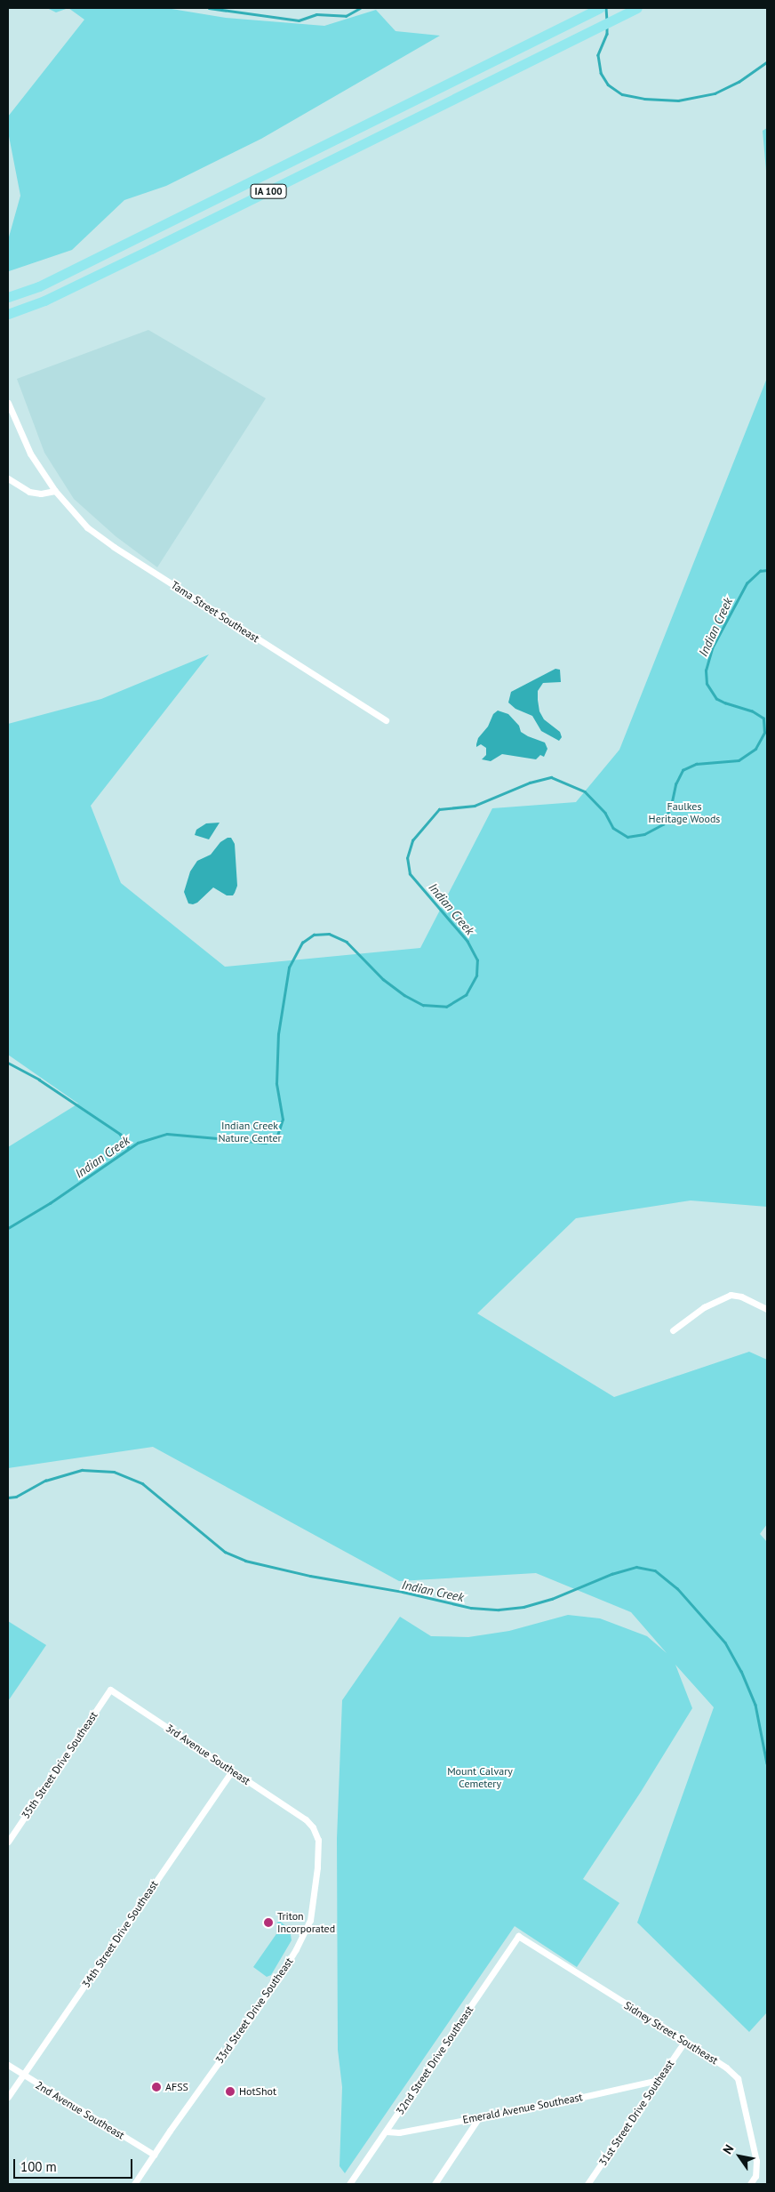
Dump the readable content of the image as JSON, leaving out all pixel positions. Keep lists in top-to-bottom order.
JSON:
{
  "streets": {
    "highway": ["IA 100"],
    "street": [
      "Tama Street Southeast",
      "3rd Avenue Southeast",
      "35th Street Drive Southeast",
      "34th Street Drive Southeast",
      "33rd Street Drive Southeast",
      "Sidney Street Southeast",
      "32nd Street Drive Southeast",
      "Emerald Avenue Southeast",
      "2nd Avenue Southeast",
      "31st Street Drive Southeast"
    ]
  },
  "crossings": [
    ["3rd Avenue Southeast", "35th Street Drive Southeast"],
    ["3rd Avenue Southeast", "34th Street Drive Southeast"],
    ["3rd Avenue Southeast", "33rd Street Drive Southeast"],
    ["34th Street Drive Southeast", "2nd Avenue Southeast"],
    ["33rd Street Drive Southeast", "2nd Avenue Southeast"],
    ["Sidney Street Southeast", "32nd Street Drive Southeast"],
    ["Sidney Street Southeast", "31st Street Drive Southeast"],
    ["32nd Street Drive Southeast", "Emerald Avenue Southeast"],
    ["Emerald Avenue Southeast", "31st Street Drive Southeast"]
  ],
  "water": ["Indian Creek"],
  "parks": ["Faulkes Heritage Woods", "Indian Creek Nature Center", "Mount Calvary Cemetery"],
  "places": ["Triton Incorporated", "AFSS", "HotShot"],
  "scale_bar": "100 m",
  "north": "top left"
}
